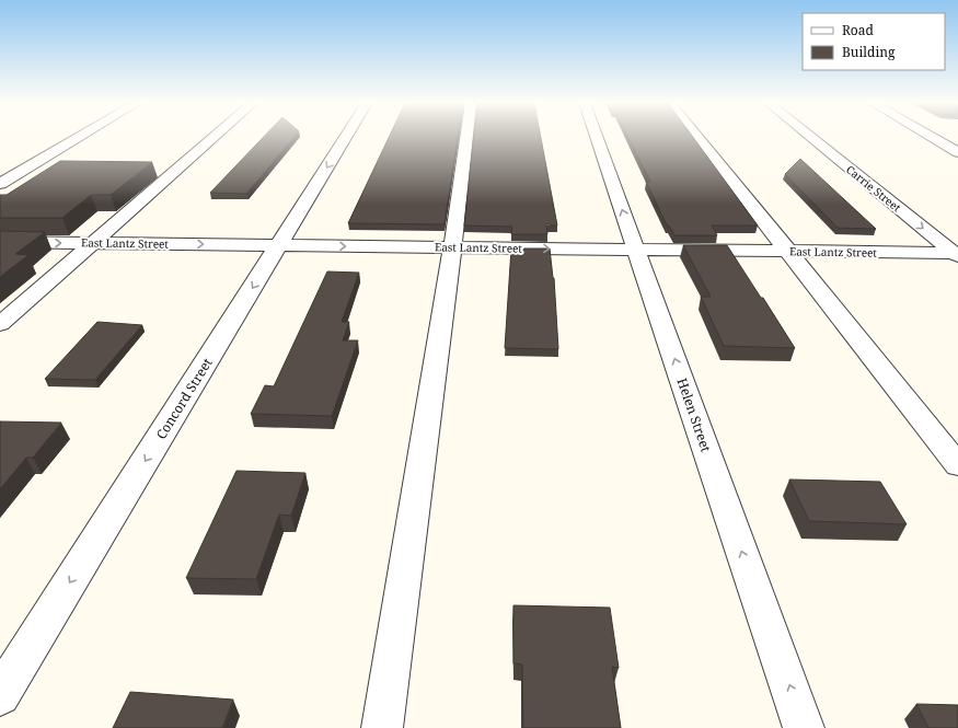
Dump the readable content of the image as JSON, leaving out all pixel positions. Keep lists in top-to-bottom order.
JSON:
{
  "streets": {
    "street": [
      "Carrie Street",
      "East Lantz Street",
      "Concord Street",
      "Helen Street"
    ]
  },
  "crossings": [
    ["Carrie Street", "East Lantz Street"],
    ["East Lantz Street", "Concord Street"],
    ["East Lantz Street", "Helen Street"]
  ],
  "one_way": ["East Lantz Street"],
  "legend": ["Road", "Building"]
}
